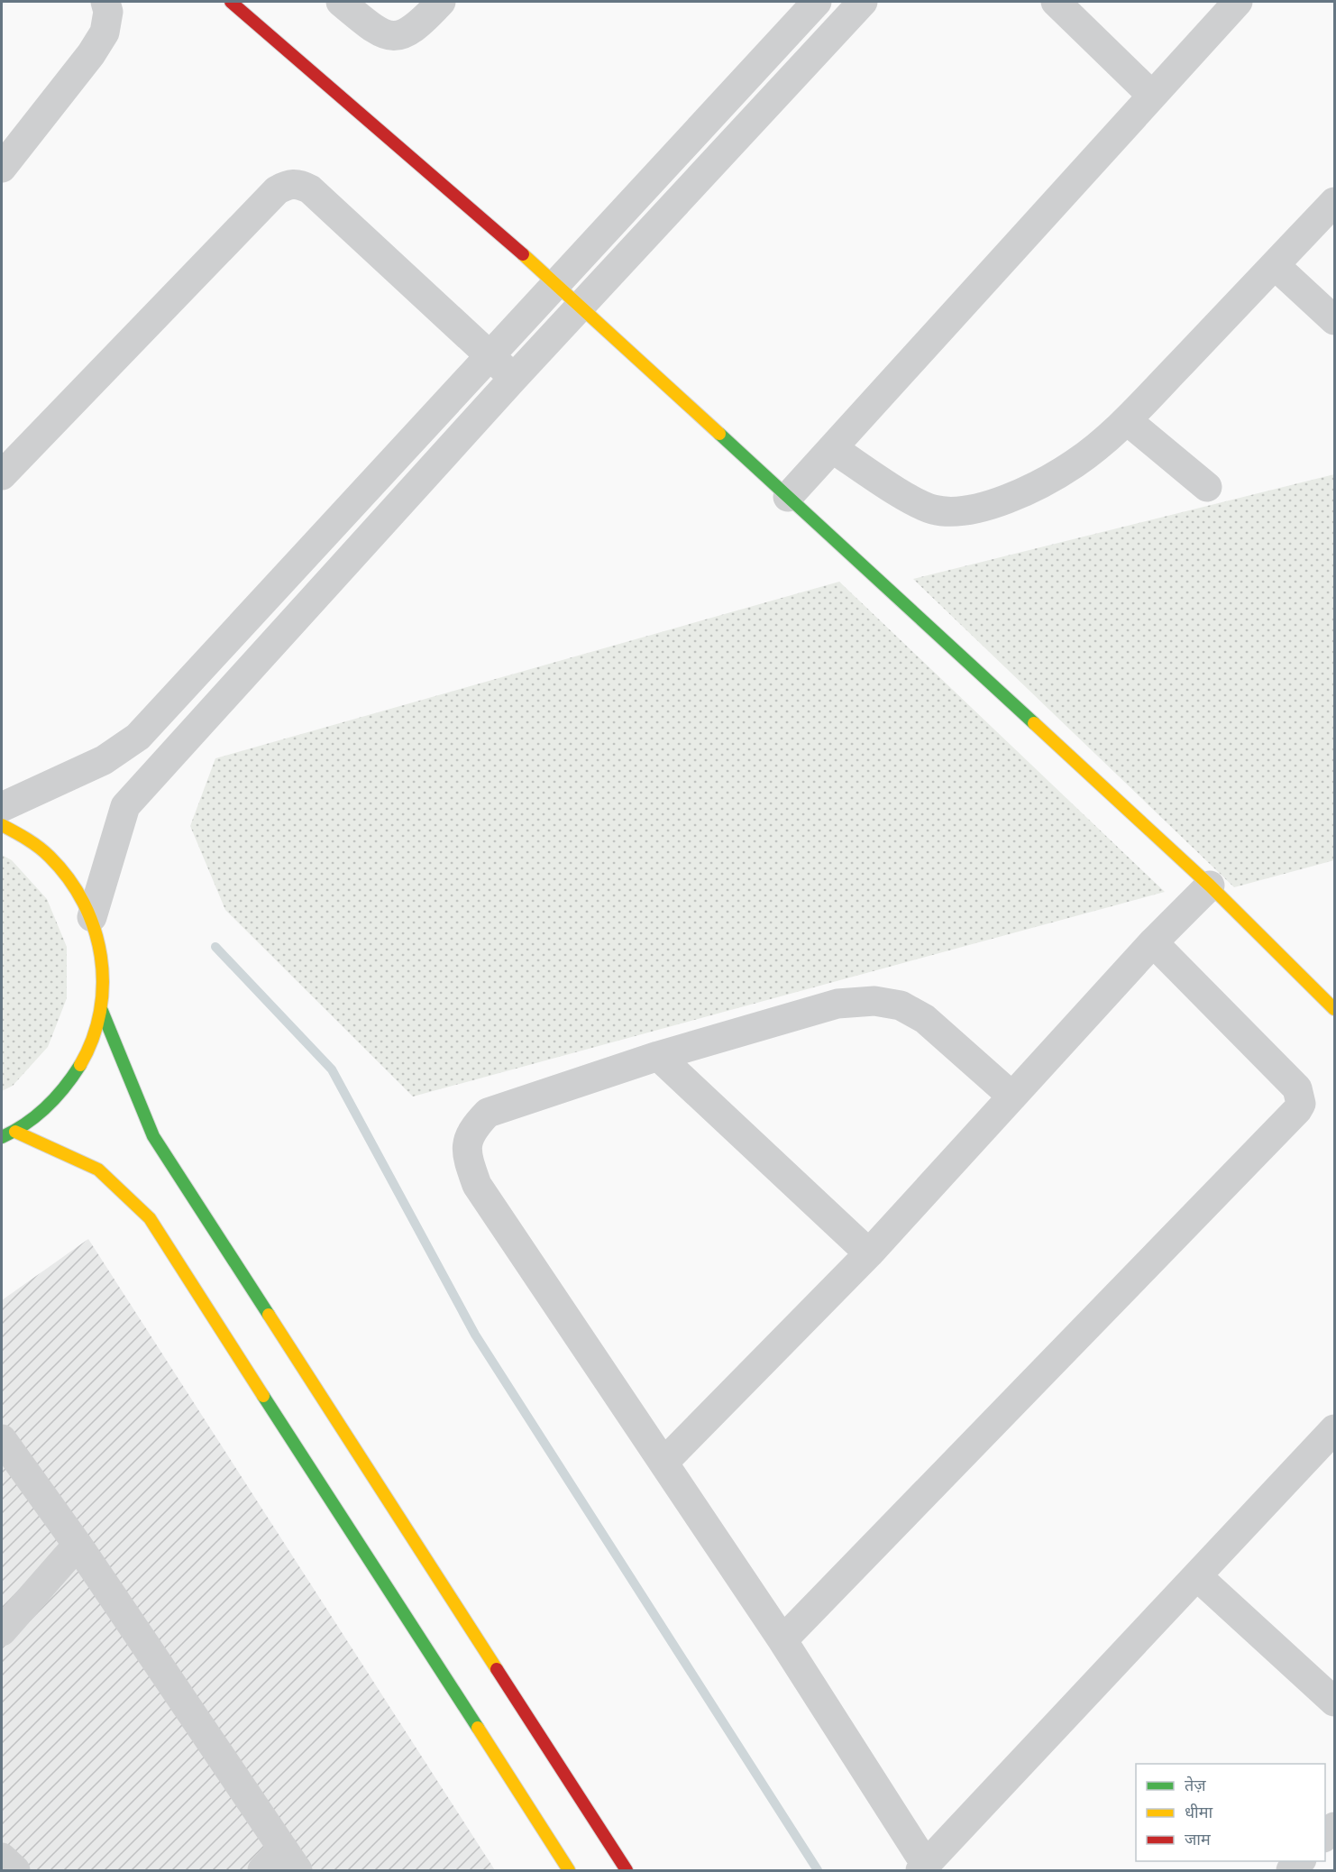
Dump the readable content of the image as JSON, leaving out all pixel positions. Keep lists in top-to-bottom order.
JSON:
{
  "legend": ["तेज़", "धीमा", "जाम"]
}
